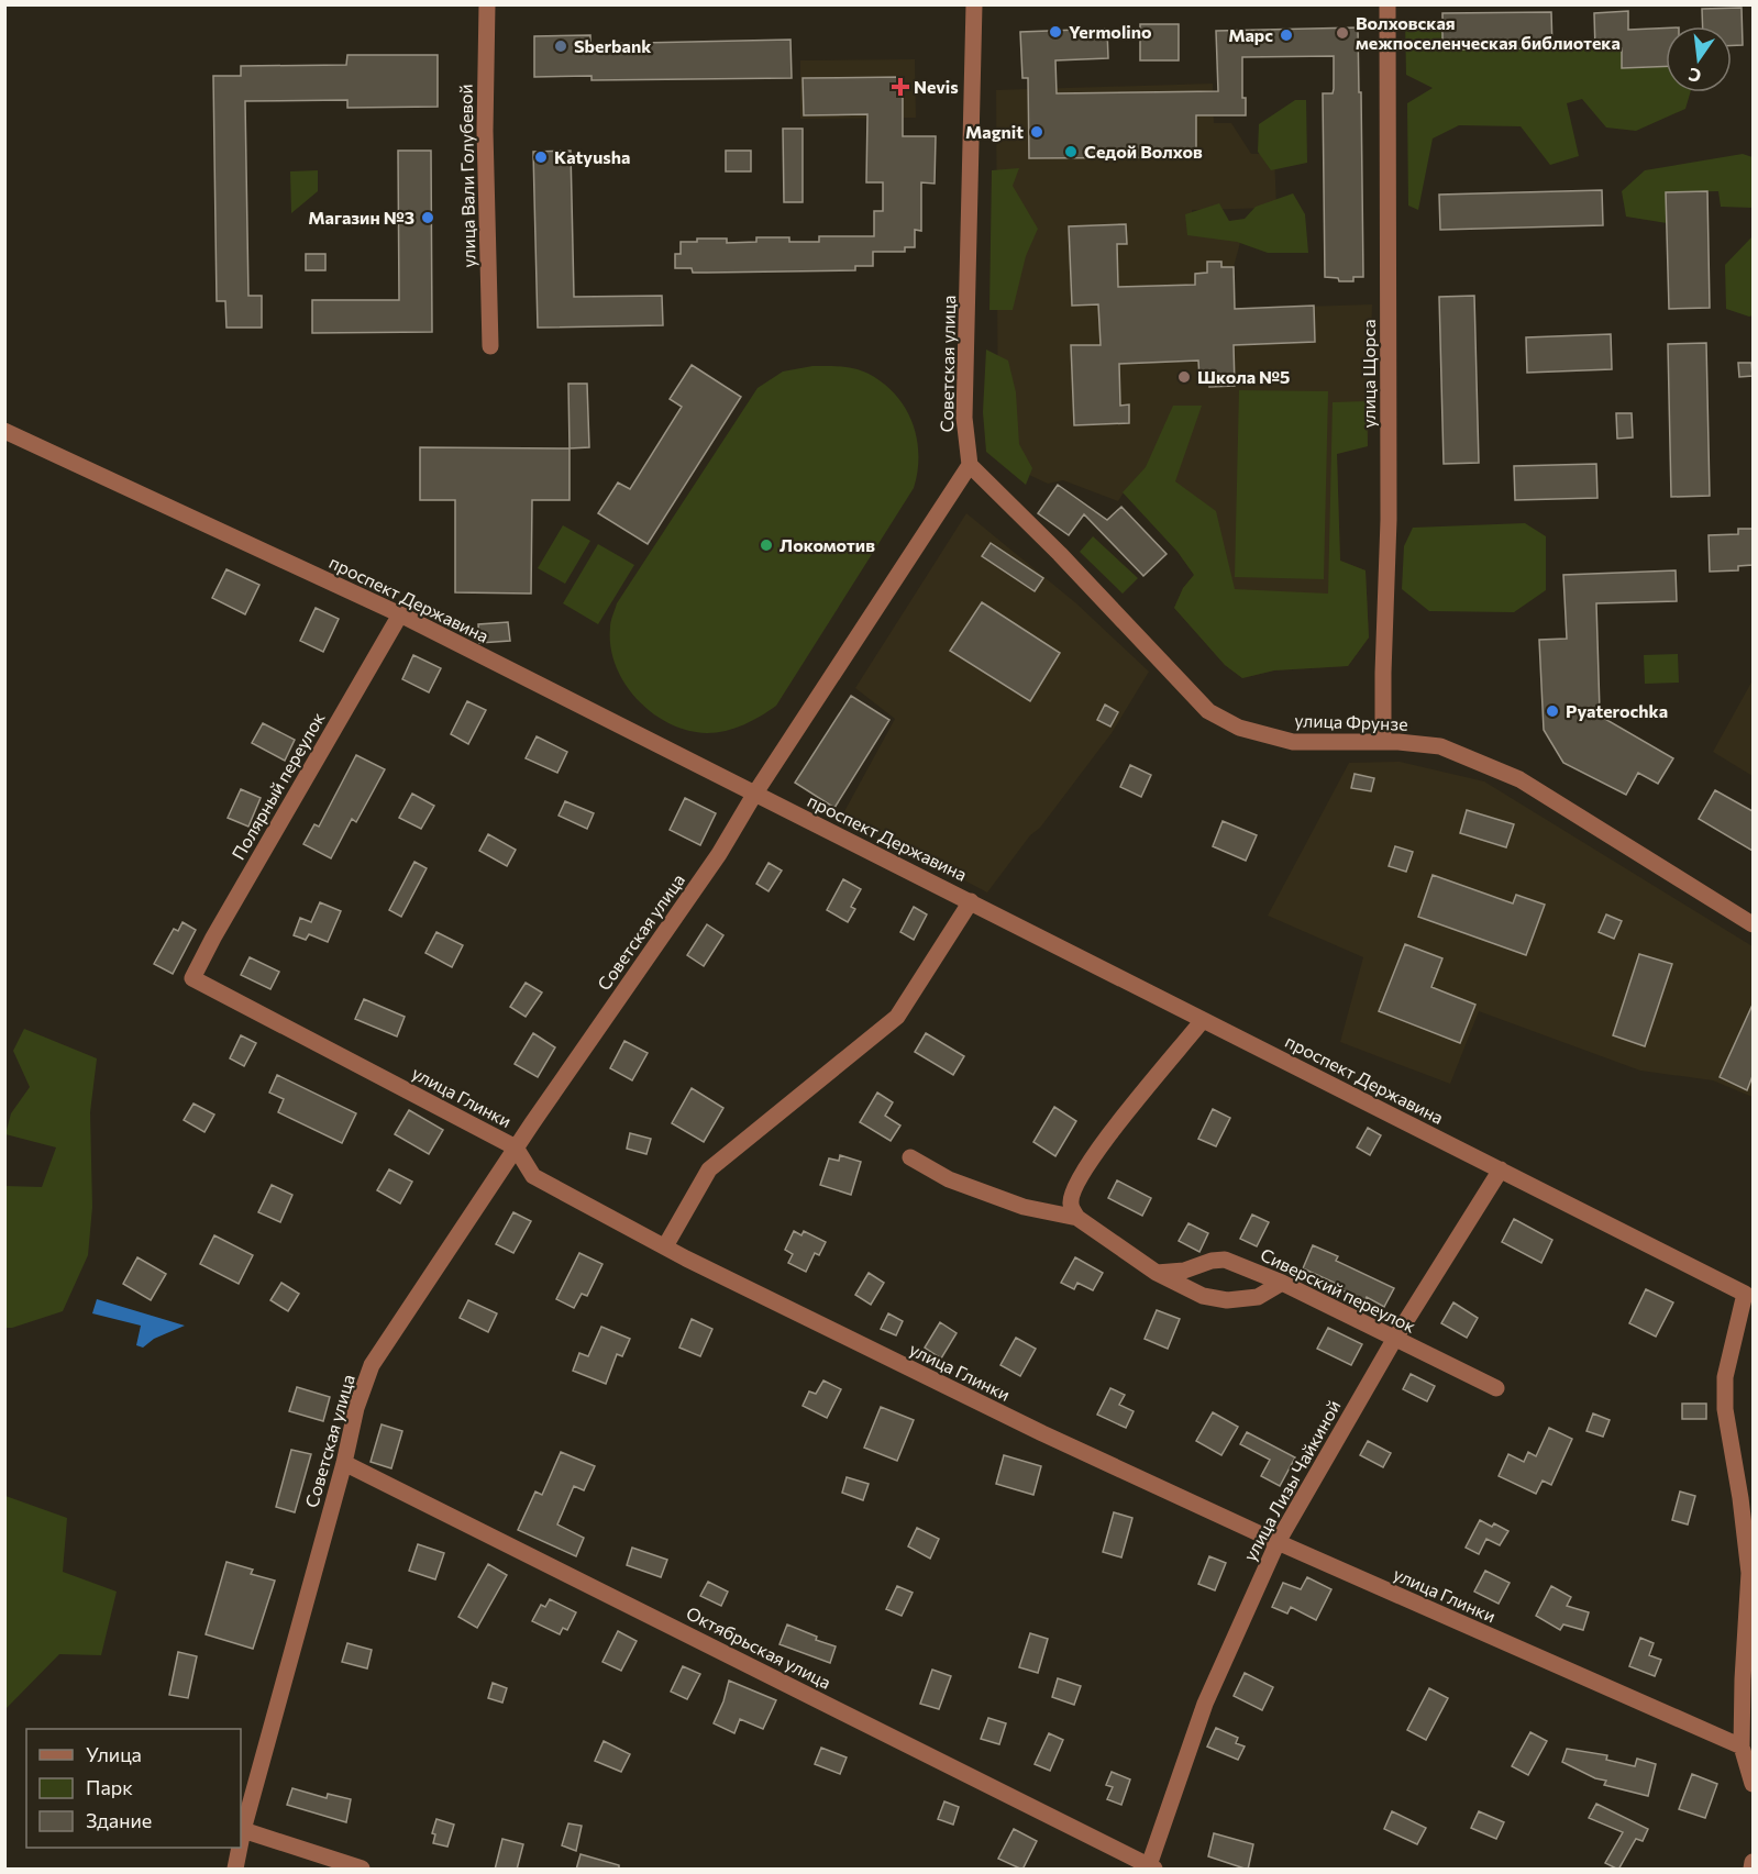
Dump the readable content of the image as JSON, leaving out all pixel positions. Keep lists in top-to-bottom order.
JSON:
{
  "streets": {
    "street": [
      "улица Вали Голубевой",
      "Советская улица",
      "улица Щорса",
      "проспект Державина",
      "улица Фрунзе",
      "Полярный переулок",
      "улица Глинки",
      "Сиверский переулок",
      "улица Лизы Чайкиной",
      "Октябрьская улица"
    ]
  },
  "crossings": [
    ["Советская улица", "проспект Державина"],
    ["Советская улица", "улица Фрунзе"],
    ["Советская улица", "улица Глинки"],
    ["Советская улица", "Октябрьская улица"],
    ["улица Щорса", "улица Фрунзе"],
    ["проспект Державина", "Полярный переулок"],
    ["проспект Державина", "улица Глинки"],
    ["проспект Державина", "улица Лизы Чайкиной"],
    ["Полярный переулок", "улица Глинки"],
    ["улица Глинки", "улица Лизы Чайкиной"],
    ["Сиверский переулок", "улица Лизы Чайкиной"],
    ["улица Лизы Чайкиной", "Октябрьская улица"]
  ],
  "places": {
    "other": [
      "Yermolino",
      "Волховская межпоселенческая библиотека",
      "Марс",
      "Sberbank",
      "Magnit",
      "Седой Волхов",
      "Katyusha",
      "Магазин №3",
      "Школа №5",
      "Локомотив",
      "Pyaterochka"
    ],
    "health": ["Nevis"]
  },
  "legend": ["Улица", "Парк", "Здание"],
  "north": "bottom"
}
